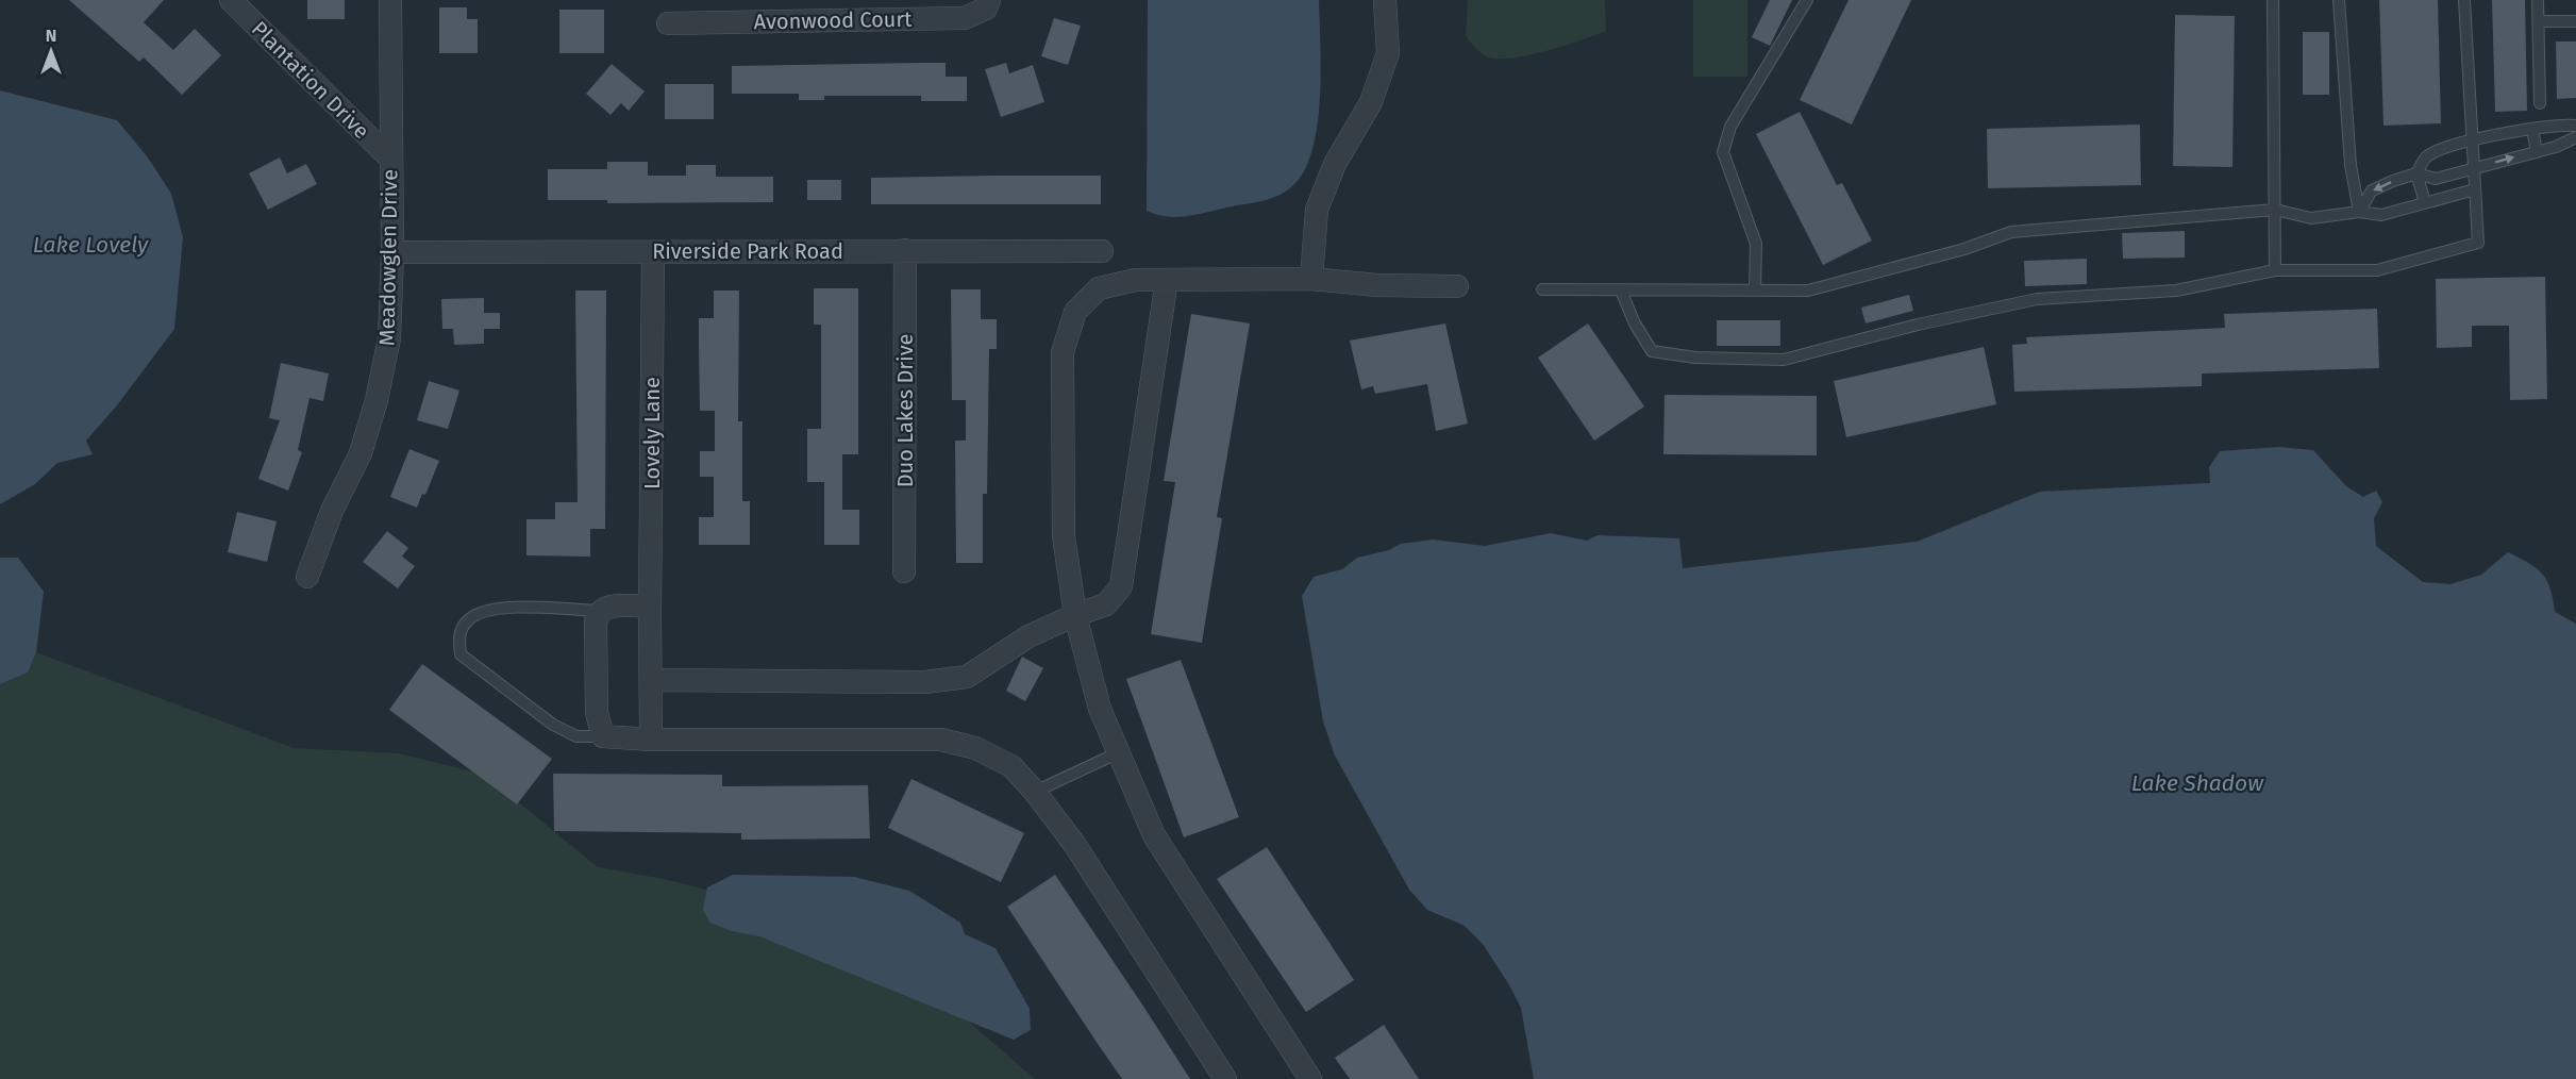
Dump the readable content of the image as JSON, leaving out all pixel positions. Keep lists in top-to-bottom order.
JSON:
{
  "streets": {
    "street": [
      "Avonwood Court",
      "Plantation Drive",
      "Riverside Park Road",
      "Meadowglen Drive",
      "Duo Lakes Drive",
      "Lovely Lane"
    ]
  },
  "crossings": [
    ["Plantation Drive", "Meadowglen Drive"],
    ["Riverside Park Road", "Meadowglen Drive"],
    ["Riverside Park Road", "Duo Lakes Drive"],
    ["Riverside Park Road", "Lovely Lane"]
  ],
  "water": ["Lake Lovely", "Lake Shadow"],
  "north": "top"
}
